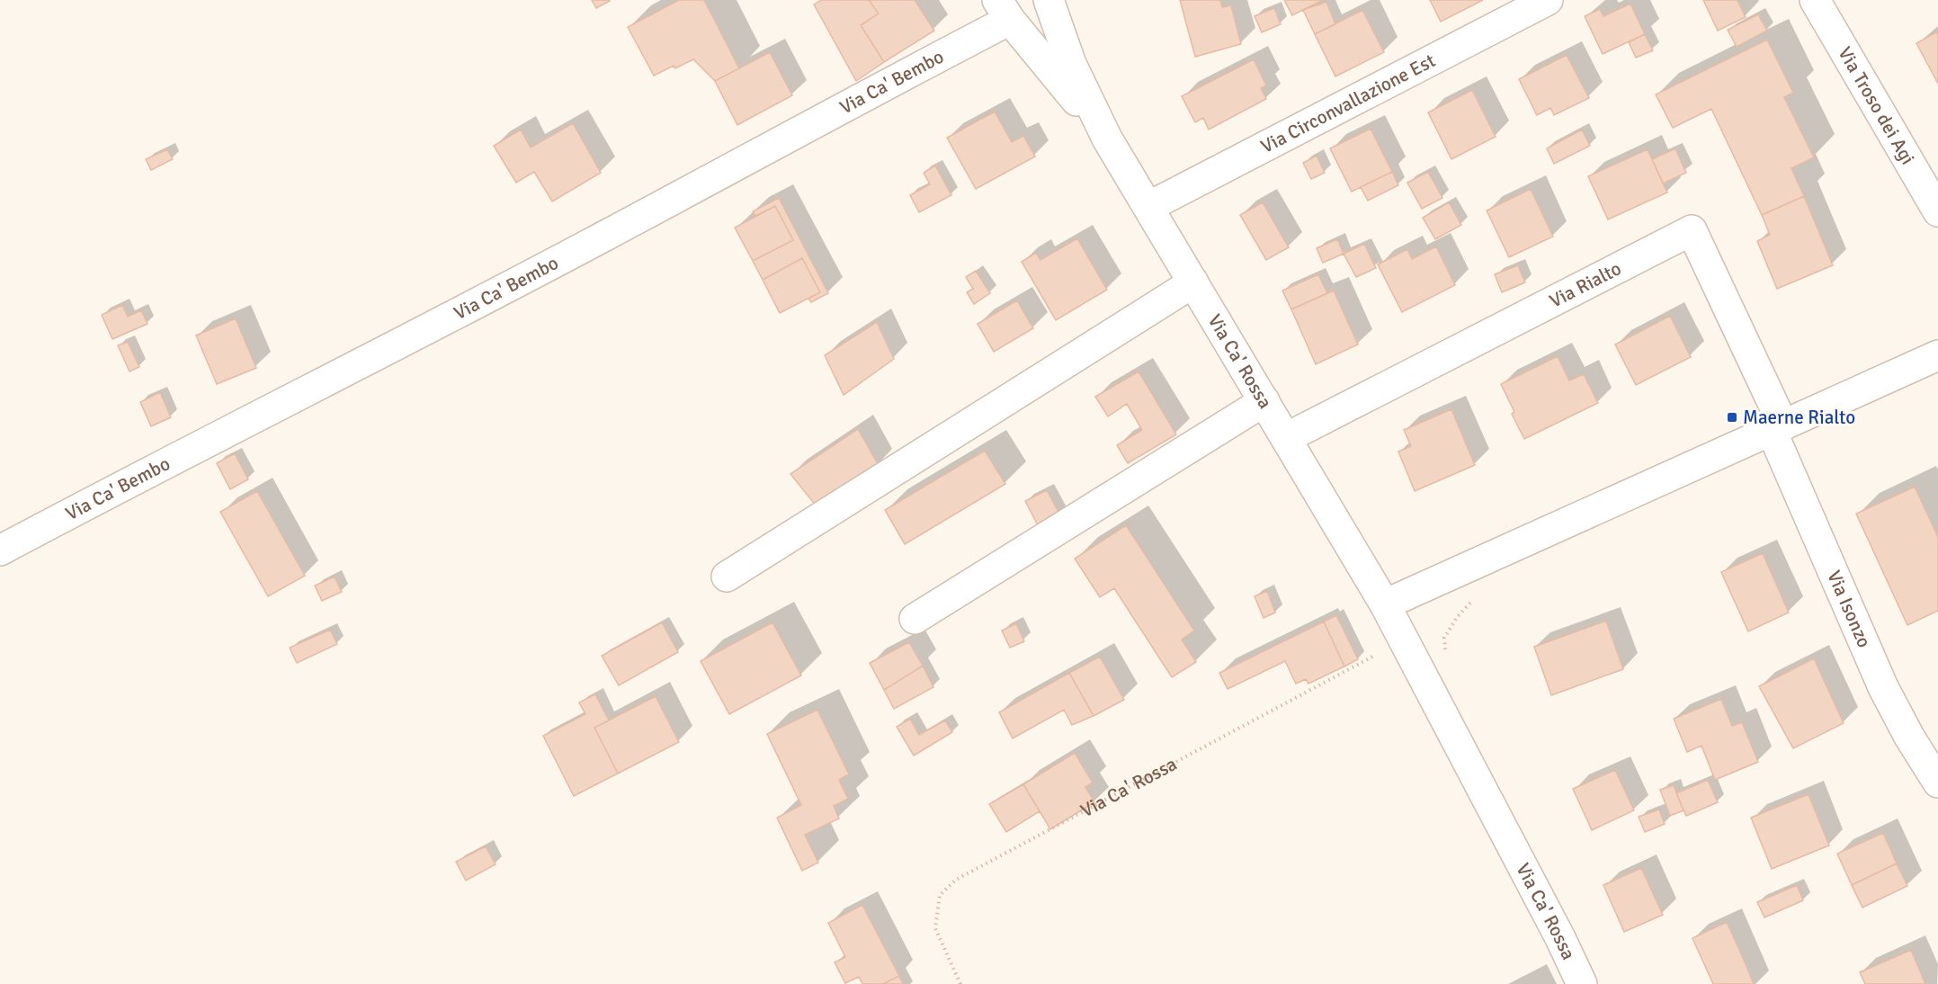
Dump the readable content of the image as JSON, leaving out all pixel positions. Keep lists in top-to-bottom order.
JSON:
{
  "streets": {
    "street": [
      "Via Ca' Bembo",
      "Via Circonvallazione Est",
      "Via Troso dei Agi",
      "Via Rialto",
      "Via Ca' Rossa",
      "Via Isonzo"
    ]
  },
  "crossings": [
    ["Via Ca' Bembo", "Via Ca' Rossa"],
    ["Via Circonvallazione Est", "Via Ca' Rossa"],
    ["Via Rialto", "Via Ca' Rossa"],
    ["Via Rialto", "Via Isonzo"]
  ],
  "places": {
    "transit": ["Maerne Rialto"]
  }
}
